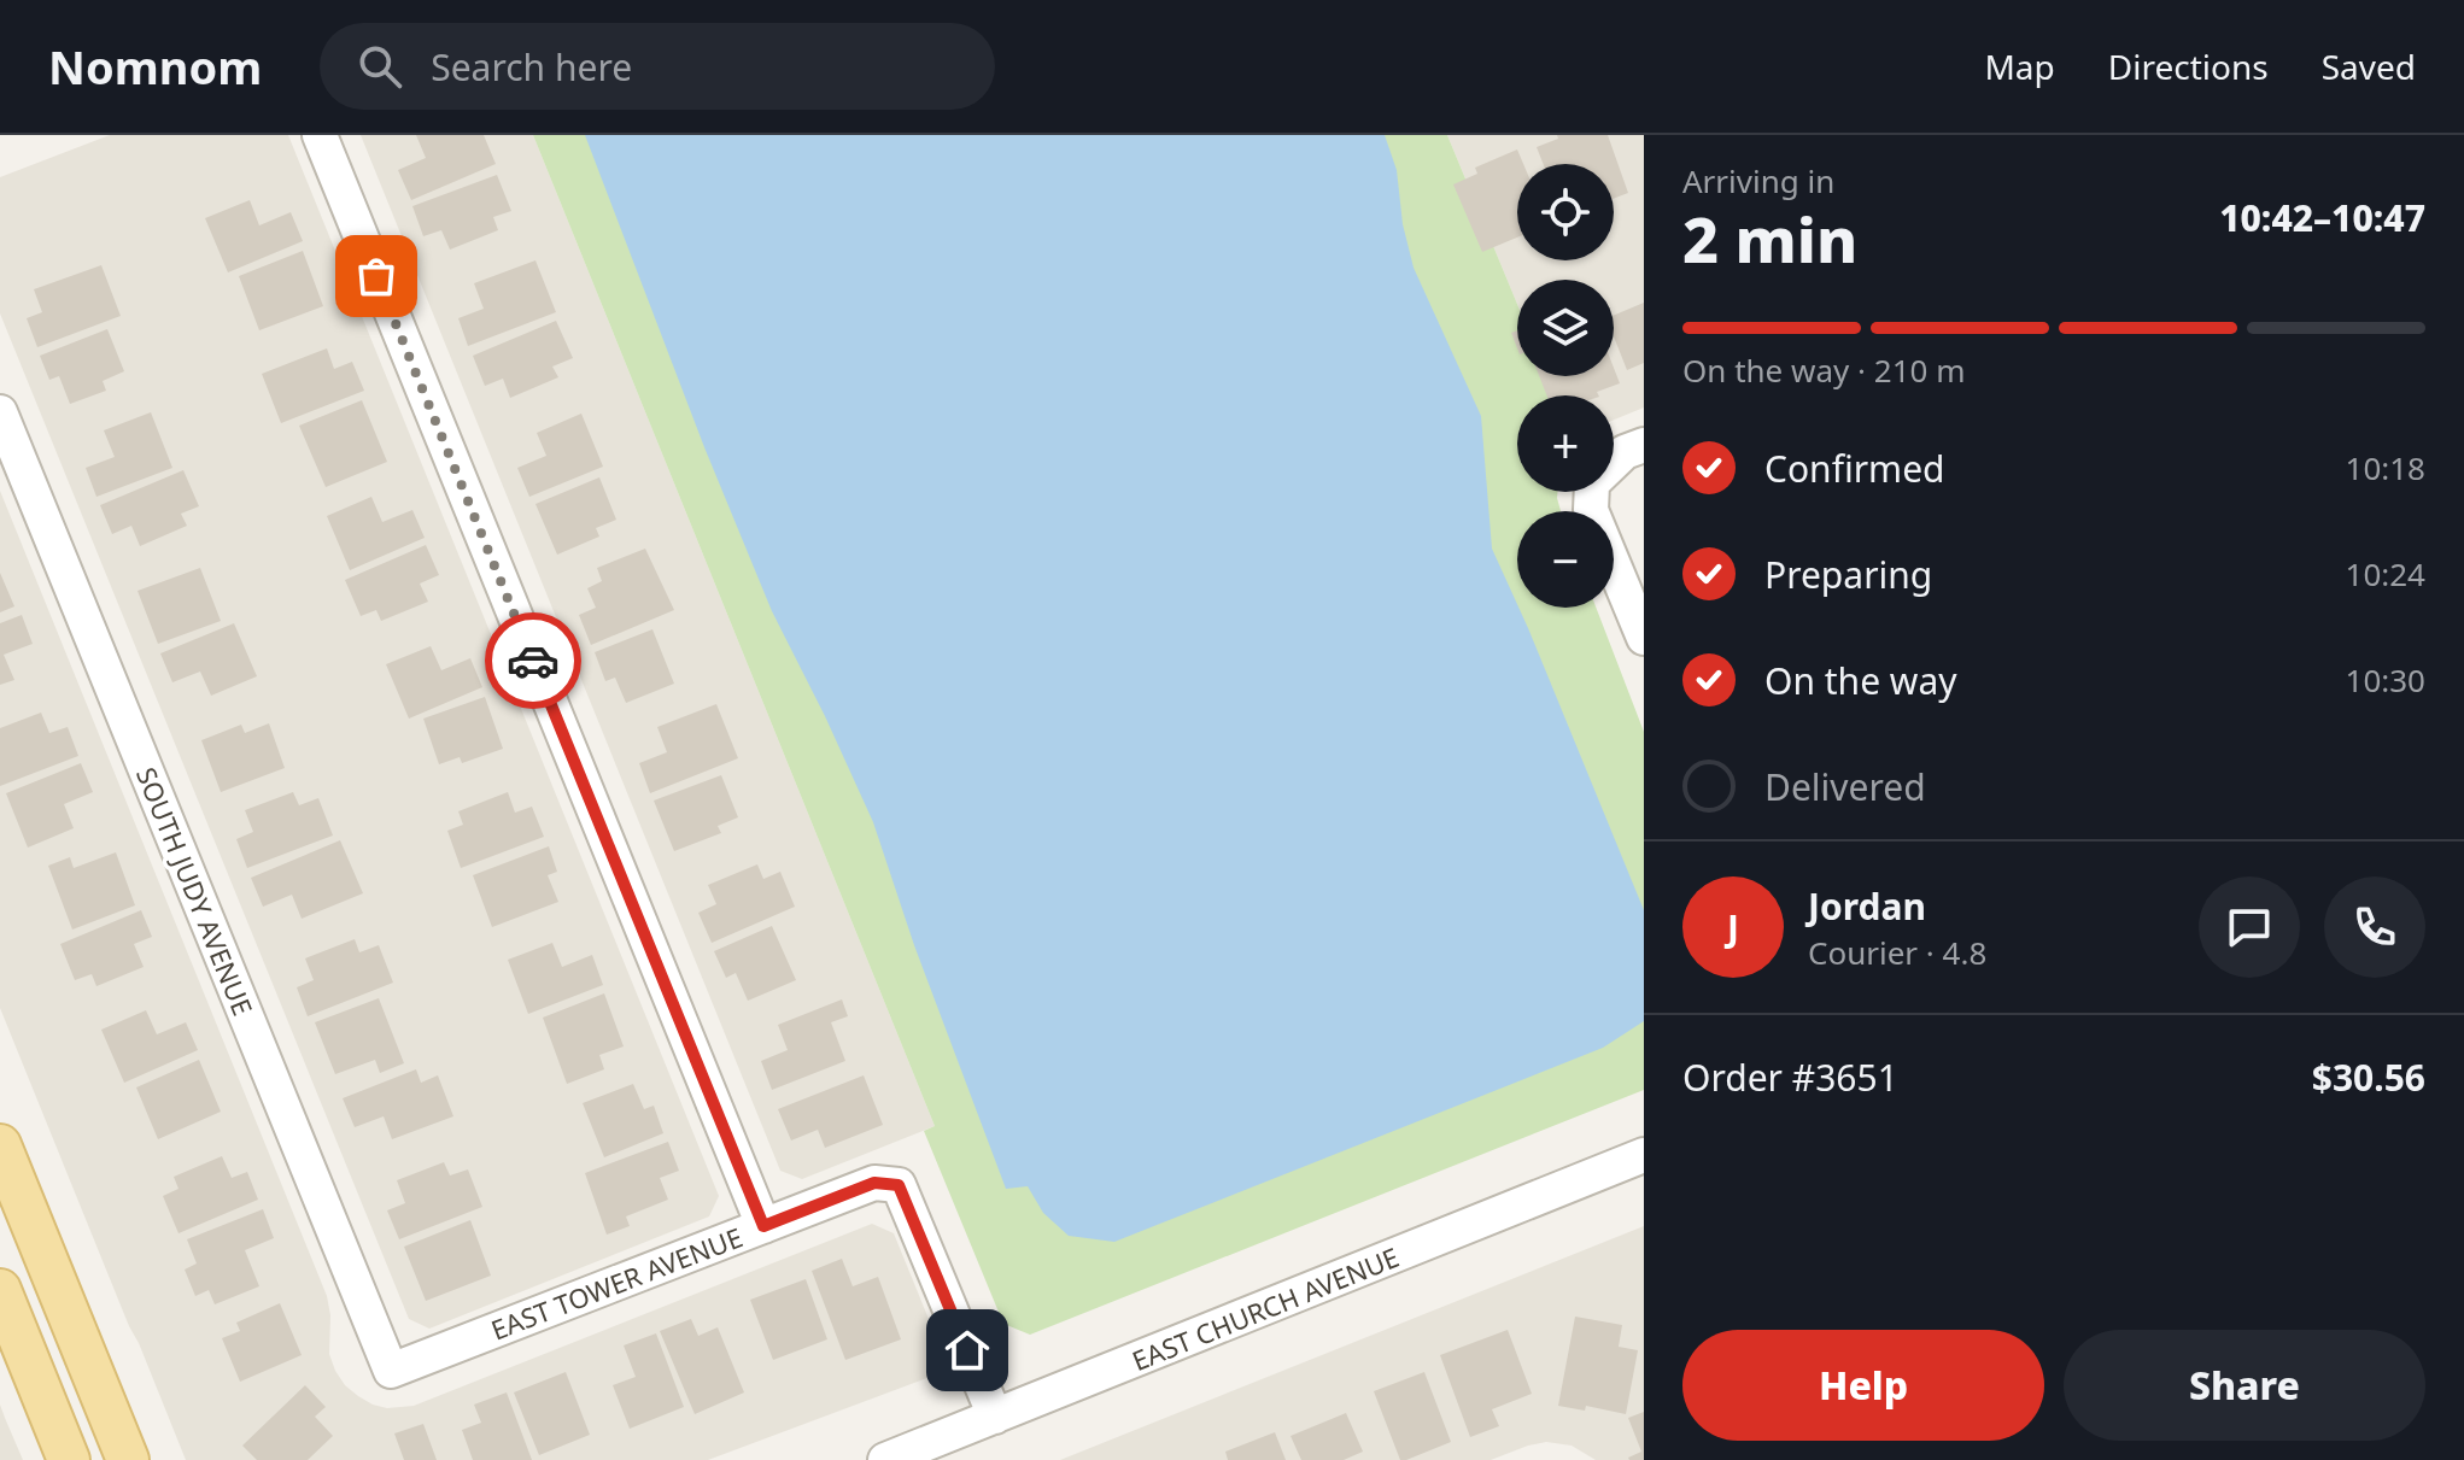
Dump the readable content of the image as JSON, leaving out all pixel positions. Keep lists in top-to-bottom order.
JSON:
{
  "streets": {
    "street": ["SOUTH JUDY AVENUE", "EAST TOWER AVENUE", "EAST CHURCH AVENUE"]
  },
  "crossings": [
    ["SOUTH JUDY AVENUE", "EAST TOWER AVENUE"],
    ["EAST TOWER AVENUE", "EAST CHURCH AVENUE"]
  ],
  "page": {
    "header": "Nomnom",
    "search": "Search here",
    "nav": ["Map", "Directions", "Saved"],
    "heading": ["2 min", "Arriving in", "10:42–10:47"],
    "panel": [
      "Jordan",
      "Courier · 4.8",
      "Order #3651",
      "$30.56"
    ],
    "map_buttons": ["+", "−"],
    "bar": "On the way · 210 m",
    "list": [
      ["Confirmed", "10:18"],
      ["Preparing", "10:24"],
      ["On the way", "10:30"],
      "Delivered"
    ],
    "round": "J",
    "buttons": ["Help", "Share"]
  }
}
